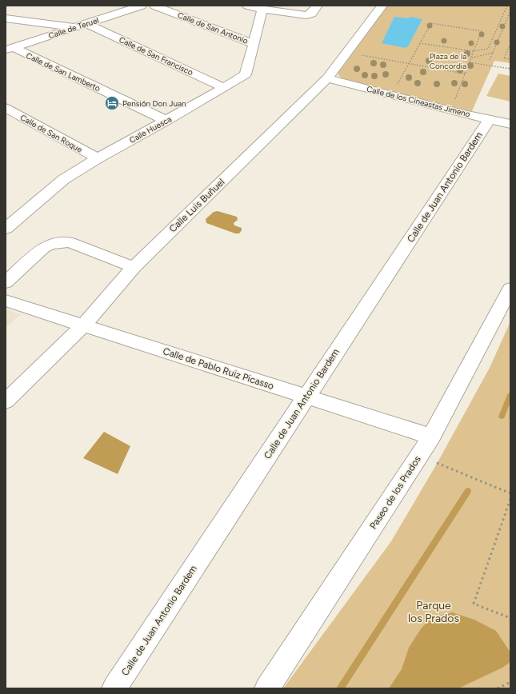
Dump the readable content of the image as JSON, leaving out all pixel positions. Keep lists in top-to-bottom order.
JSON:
{
  "streets": {
    "street": [
      "Calle de Teruel",
      "Calle de San Antonio",
      "Calle de San Francisco",
      "Calle de San Lamberto",
      "Calle de los Cineastas Jimeno",
      "Calle Huesca",
      "Calle de San Roque",
      "Calle de Juan Antonio Bardem",
      "Calle Luis Buñuel",
      "Calle de Pablo Ruiz Picasso",
      "Paseo de los Prados"
    ]
  },
  "crossings": [
    ["Calle de Teruel", "Calle de San Francisco"],
    ["Calle de Teruel", "Calle de San Lamberto"],
    ["Calle de San Antonio", "Calle Huesca"],
    ["Calle de San Francisco", "Calle Huesca"],
    ["Calle de San Lamberto", "Calle Huesca"],
    ["Calle de los Cineastas Jimeno", "Calle de Juan Antonio Bardem"],
    ["Calle de los Cineastas Jimeno", "Calle Luis Buñuel"],
    ["Calle Huesca", "Calle de San Roque"],
    ["Calle de Juan Antonio Bardem", "Calle de Pablo Ruiz Picasso"],
    ["Calle Luis Buñuel", "Calle de Pablo Ruiz Picasso"],
    ["Calle de Pablo Ruiz Picasso", "Paseo de los Prados"]
  ],
  "parks": ["Plaza de la Concordia", "Parque los Prados"],
  "places": {
    "hotel": ["Pensión Don Juan"]
  }
}
